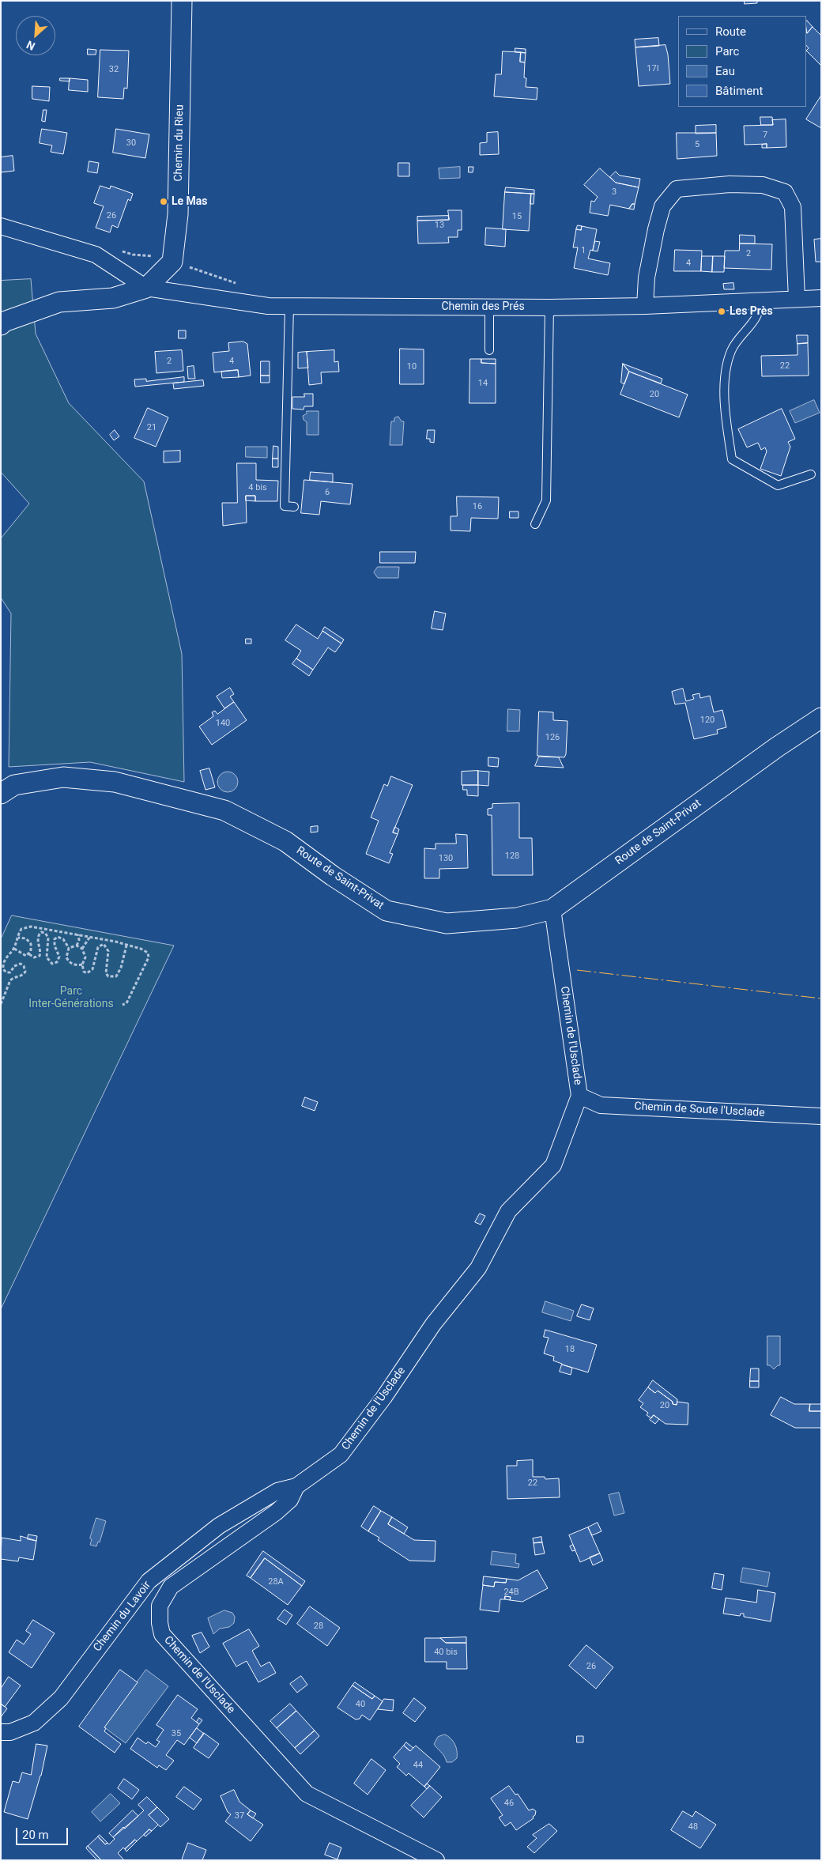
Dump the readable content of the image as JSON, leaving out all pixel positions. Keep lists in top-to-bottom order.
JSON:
{
  "streets": {
    "street": [
      "Chemin du Rieu",
      "Chemin des Prés",
      "Route de Saint-Privat",
      "Chemin de l'Usclade",
      "Chemin de Soute l'Usclade",
      "Chemin du Lavoir"
    ]
  },
  "crossings": [
    ["Route de Saint-Privat", "Chemin de l'Usclade"],
    ["Chemin de l'Usclade", "Chemin de Soute l'Usclade"],
    ["Chemin de l'Usclade", "Chemin du Lavoir"]
  ],
  "parks": ["Parc Inter-Générations"],
  "places": ["Le Mas", "Les Près"],
  "house_numbers": [
    "17I",
    "32",
    "7",
    "30",
    "5",
    "3",
    "26",
    "15",
    "13",
    "1",
    "2",
    "4",
    "2",
    "4",
    "22",
    "10",
    "14",
    "20",
    "21",
    "4 bis",
    "6",
    "16",
    "120",
    "140",
    "126",
    "128",
    "130",
    "18",
    "20",
    "22",
    "28A",
    "24B",
    "28",
    "40 bis",
    "26",
    "40",
    "35",
    "44",
    "46",
    "37",
    "48"
  ],
  "legend": [
    "Route",
    "Parc",
    "Eau",
    "Bâtiment"
  ],
  "scale_bar": "20 m",
  "north": "bottom left"
}
